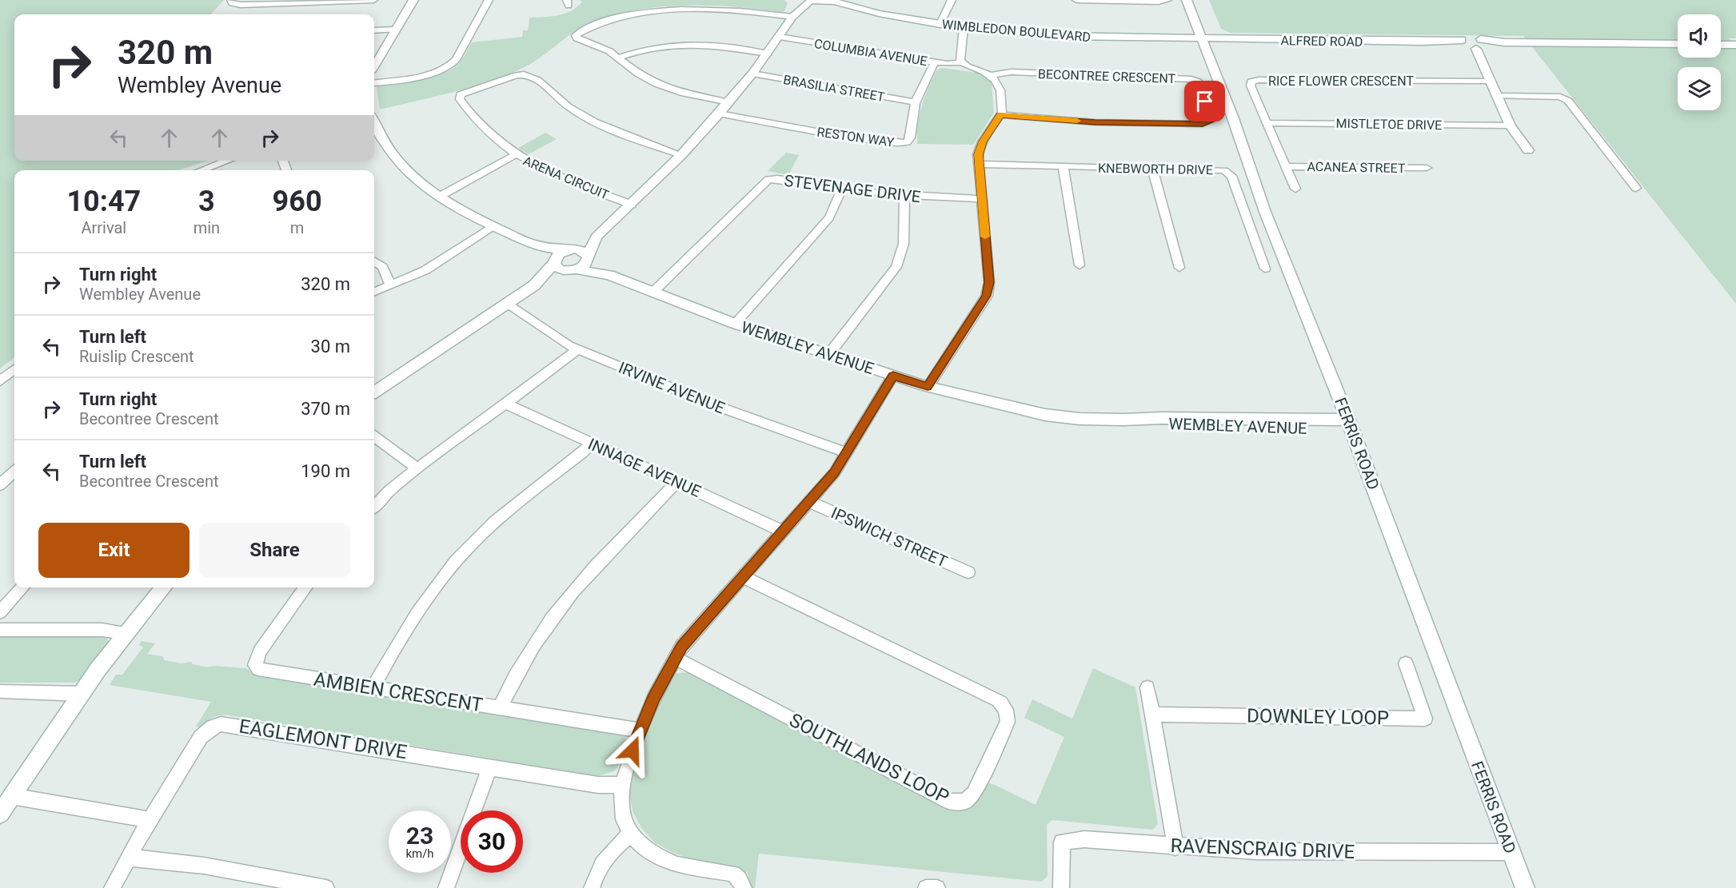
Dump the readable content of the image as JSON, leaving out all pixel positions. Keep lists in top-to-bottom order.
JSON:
{
  "streets": {
    "street": [
      "WIMBLEDON BOULEVARD",
      "ALFRED ROAD",
      "COLUMBIA AVENUE",
      "BECONTREE CRESCENT",
      "RICE FLOWER CRESCENT",
      "BRASILIA STREET",
      "MISTLETOE DRIVE",
      "RESTON WAY",
      "ACANEA STREET",
      "KNEBWORTH DRIVE",
      "ARENA CIRCUIT",
      "STEVENAGE DRIVE",
      "WEMBLEY AVENUE",
      "IRVINE AVENUE",
      "FERRIS ROAD",
      "INNAGE AVENUE",
      "IPSWICH STREET",
      "AMBIEN CRESCENT",
      "DOWNLEY LOOP",
      "EAGLEMONT DRIVE",
      "SOUTHLANDS LOOP",
      "RAVENSCRAIG DRIVE"
    ]
  },
  "crossings": [
    ["WIMBLEDON BOULEVARD", "ALFRED ROAD"],
    ["WIMBLEDON BOULEVARD", "FERRIS ROAD"],
    ["ALFRED ROAD", "FERRIS ROAD"],
    ["COLUMBIA AVENUE", "RESTON WAY"],
    ["RICE FLOWER CRESCENT", "MISTLETOE DRIVE"],
    ["RICE FLOWER CRESCENT", "ACANEA STREET"],
    ["BRASILIA STREET", "RESTON WAY"],
    ["STEVENAGE DRIVE", "WEMBLEY AVENUE"],
    ["WEMBLEY AVENUE", "FERRIS ROAD"],
    ["FERRIS ROAD", "RAVENSCRAIG DRIVE"]
  ],
  "page": {
    "turn": ["320 m", "Wembley Avenue"],
    "eta": [
      "10:47",
      "Arrival",
      "3",
      "min",
      "960",
      "m"
    ],
    "list": [
      {
        "name": "Turn right",
        "note": "Wembley Avenue",
        "value": "320 m"
      },
      {
        "name": "Turn left",
        "note": "Ruislip Crescent",
        "value": "30 m"
      },
      {
        "name": "Turn right",
        "note": "Becontree Crescent",
        "value": "370 m"
      },
      {
        "name": "Turn left",
        "note": "Becontree Crescent",
        "value": "190 m"
      }
    ],
    "buttons": ["Exit", "Share"],
    "speed": "23 km/h",
    "limit": "30"
  }
}
